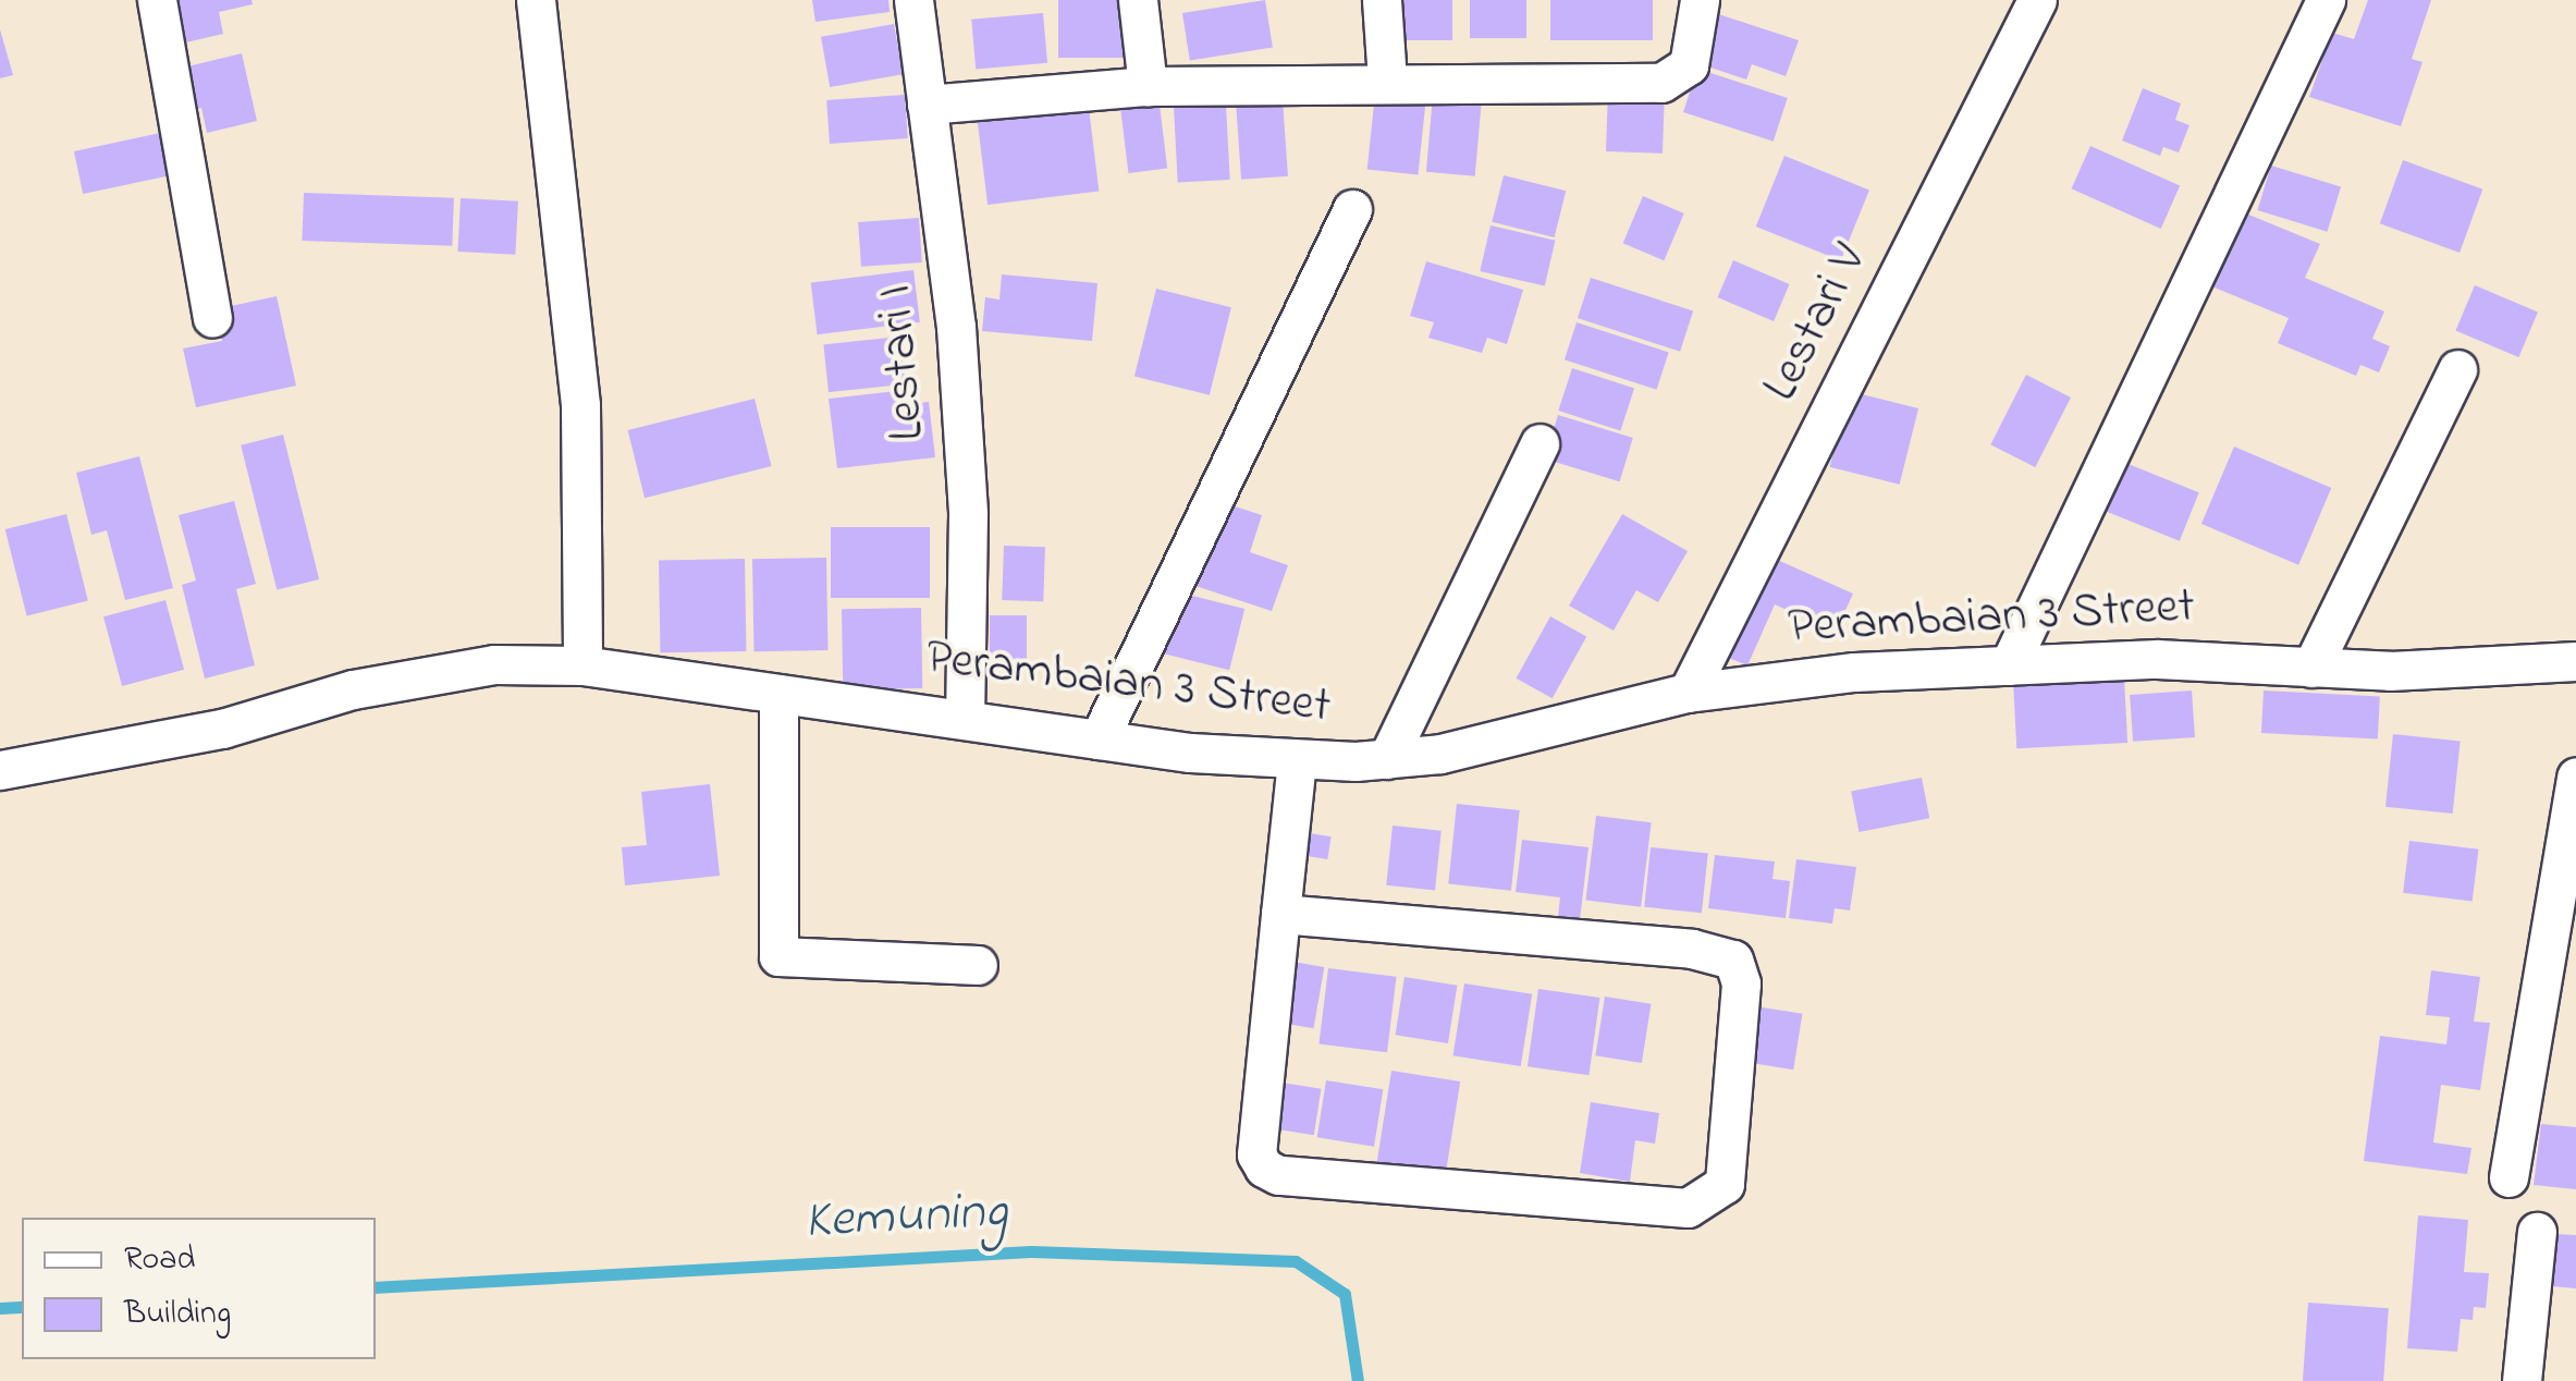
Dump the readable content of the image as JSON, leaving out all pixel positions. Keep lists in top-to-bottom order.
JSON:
{
  "streets": {
    "street": ["Lestari V", "Lestari I", "Perambaian 3 Street"]
  },
  "crossings": [
    ["Lestari V", "Perambaian 3 Street"],
    ["Lestari I", "Perambaian 3 Street"]
  ],
  "water": ["Kemuning"],
  "legend": ["Road", "Building"]
}
